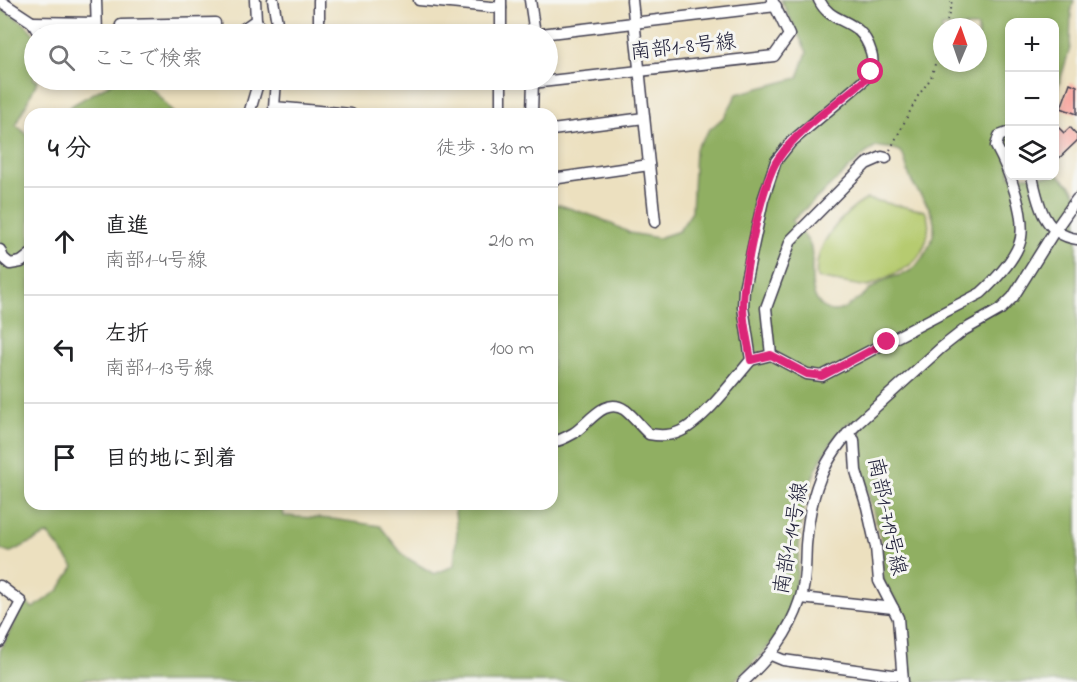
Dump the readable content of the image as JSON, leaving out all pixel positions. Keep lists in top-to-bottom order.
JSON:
{
  "streets": {
    "street": ["南部1-8号線", "南部1-719号線", "南部1-14号線"]
  },
  "crossings": [
    ["南部1-719号線", "南部1-14号線"]
  ],
  "north": "top",
  "page": {
    "map_buttons": ["+", "−"],
    "search": "ここで検索",
    "heading": ["4 分", "徒歩 · 310 m"],
    "list": [
      ["直進", "南部1-4号線", "210 m"],
      ["左折", "南部1-13号線", "100 m"],
      "目的地に到着"
    ]
  }
}
